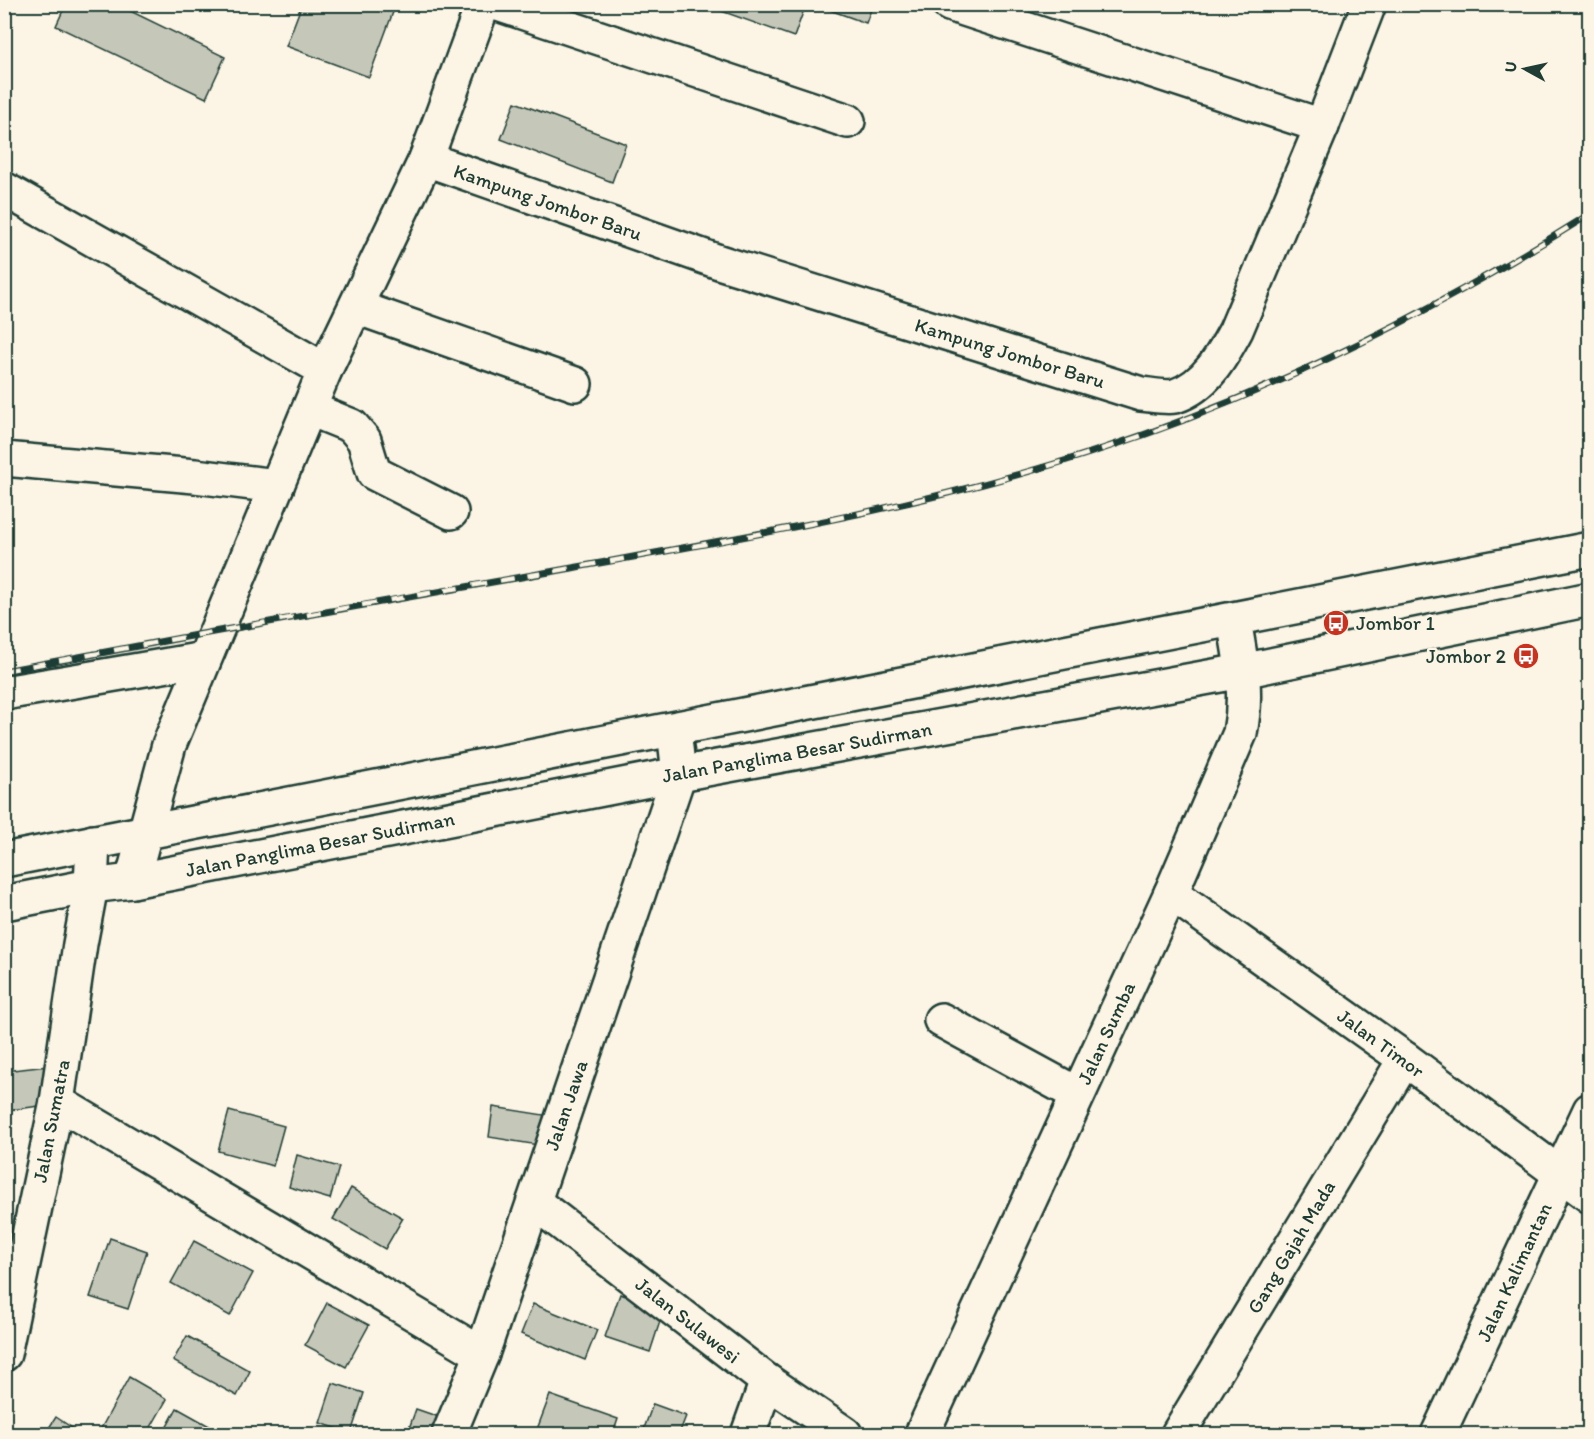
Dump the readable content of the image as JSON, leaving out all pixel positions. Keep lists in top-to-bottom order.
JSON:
{
  "streets": {
    "street": [
      "Kampung Jombor Baru",
      "Jalan Panglima Besar Sudirman",
      "Jalan Sumba",
      "Jalan Timor",
      "Jalan Jawa",
      "Jalan Sumatra",
      "Gang Gajah Mada",
      "Jalan Kalimantan",
      "Jalan Sulawesi"
    ]
  },
  "crossings": [
    ["Jalan Panglima Besar Sudirman", "Jalan Sumba"],
    ["Jalan Panglima Besar Sudirman", "Jalan Jawa"],
    ["Jalan Panglima Besar Sudirman", "Jalan Sumatra"],
    ["Jalan Sumba", "Jalan Timor"],
    ["Jalan Timor", "Gang Gajah Mada"],
    ["Jalan Timor", "Jalan Kalimantan"],
    ["Jalan Jawa", "Jalan Sulawesi"]
  ],
  "places": {
    "bus stop": ["Jombor 1", "Jombor 2"]
  },
  "north": "left"
}
